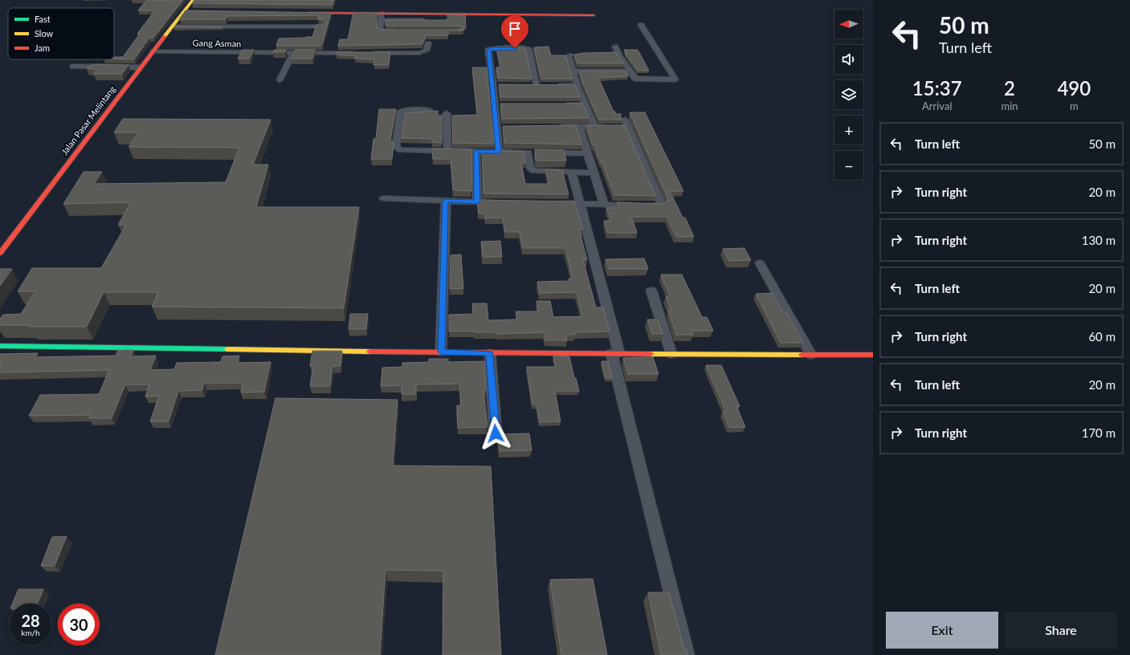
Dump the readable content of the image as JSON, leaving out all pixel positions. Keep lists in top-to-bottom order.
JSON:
{
  "streets": {
    "street": ["Gang Asman", "Jalan Pasar Melintang"]
  },
  "crossings": [
    ["Gang Asman", "Jalan Pasar Melintang"]
  ],
  "legend": ["Fast", "Slow", "Jam"],
  "north": "left",
  "page": {
    "turn": ["50 m", "Turn left"],
    "map_buttons": ["+", "−"],
    "eta": [
      "15:37",
      "Arrival",
      "2",
      "min",
      "490",
      "m"
    ],
    "list": [
      {
        "name": "Turn left",
        "value": "50 m"
      },
      {
        "name": "Turn right",
        "value": "20 m"
      },
      {
        "name": "Turn right",
        "value": "130 m"
      },
      {
        "name": "Turn left",
        "value": "20 m"
      },
      {
        "name": "Turn right",
        "value": "60 m"
      },
      {
        "name": "Turn left",
        "value": "20 m"
      },
      {
        "name": "Turn right",
        "value": "170 m"
      }
    ],
    "speed": "28 km/h",
    "limit": "30",
    "buttons": ["Exit", "Share"]
  }
}
